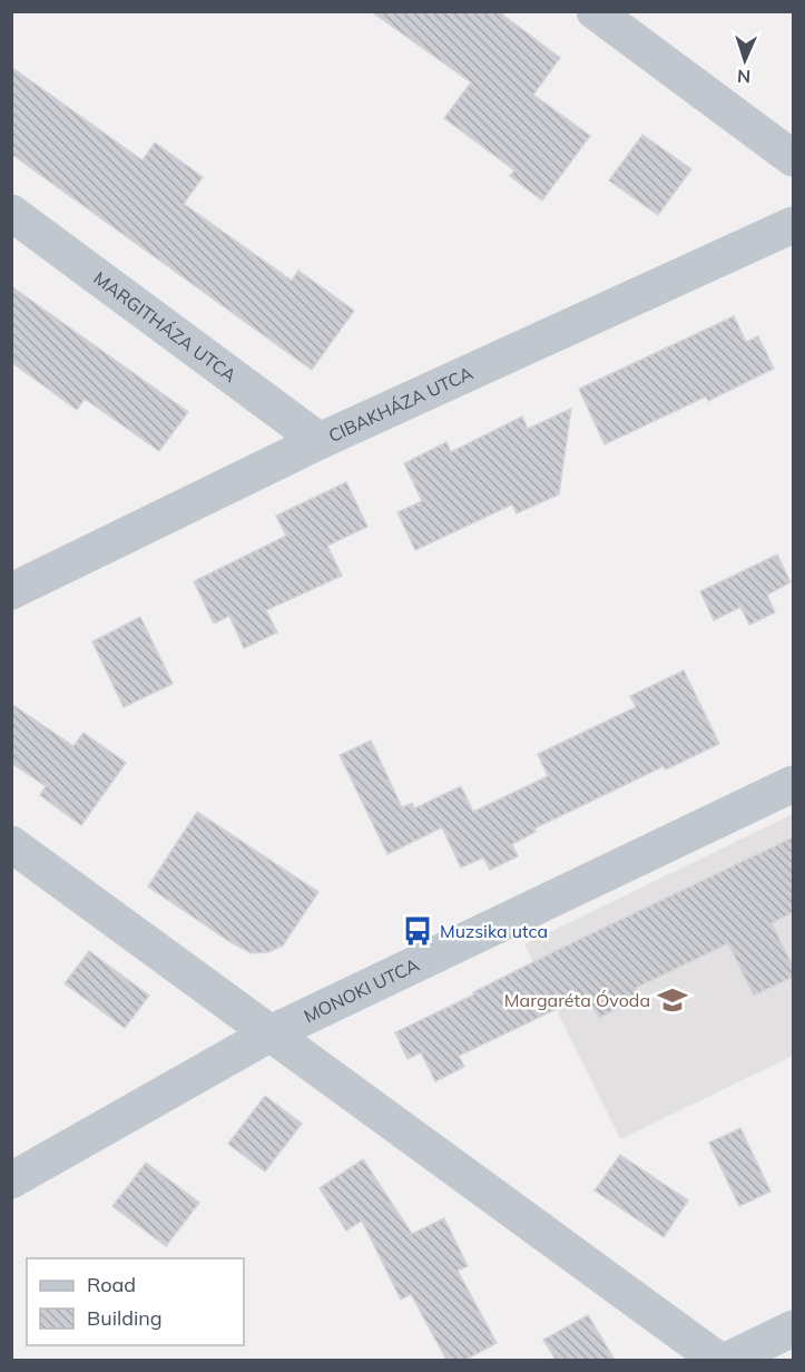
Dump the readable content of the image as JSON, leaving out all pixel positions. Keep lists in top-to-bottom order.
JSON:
{
  "streets": {
    "street": ["MARGITHÁZA UTCA", "CIBAKHÁZA UTCA", "MONOKI UTCA"]
  },
  "crossings": [
    ["MARGITHÁZA UTCA", "CIBAKHÁZA UTCA"]
  ],
  "places": {
    "bus stop": ["Muzsika utca"],
    "school or university": ["Margaréta Óvoda"]
  },
  "legend": ["Road", "Building"],
  "north": "bottom"
}
